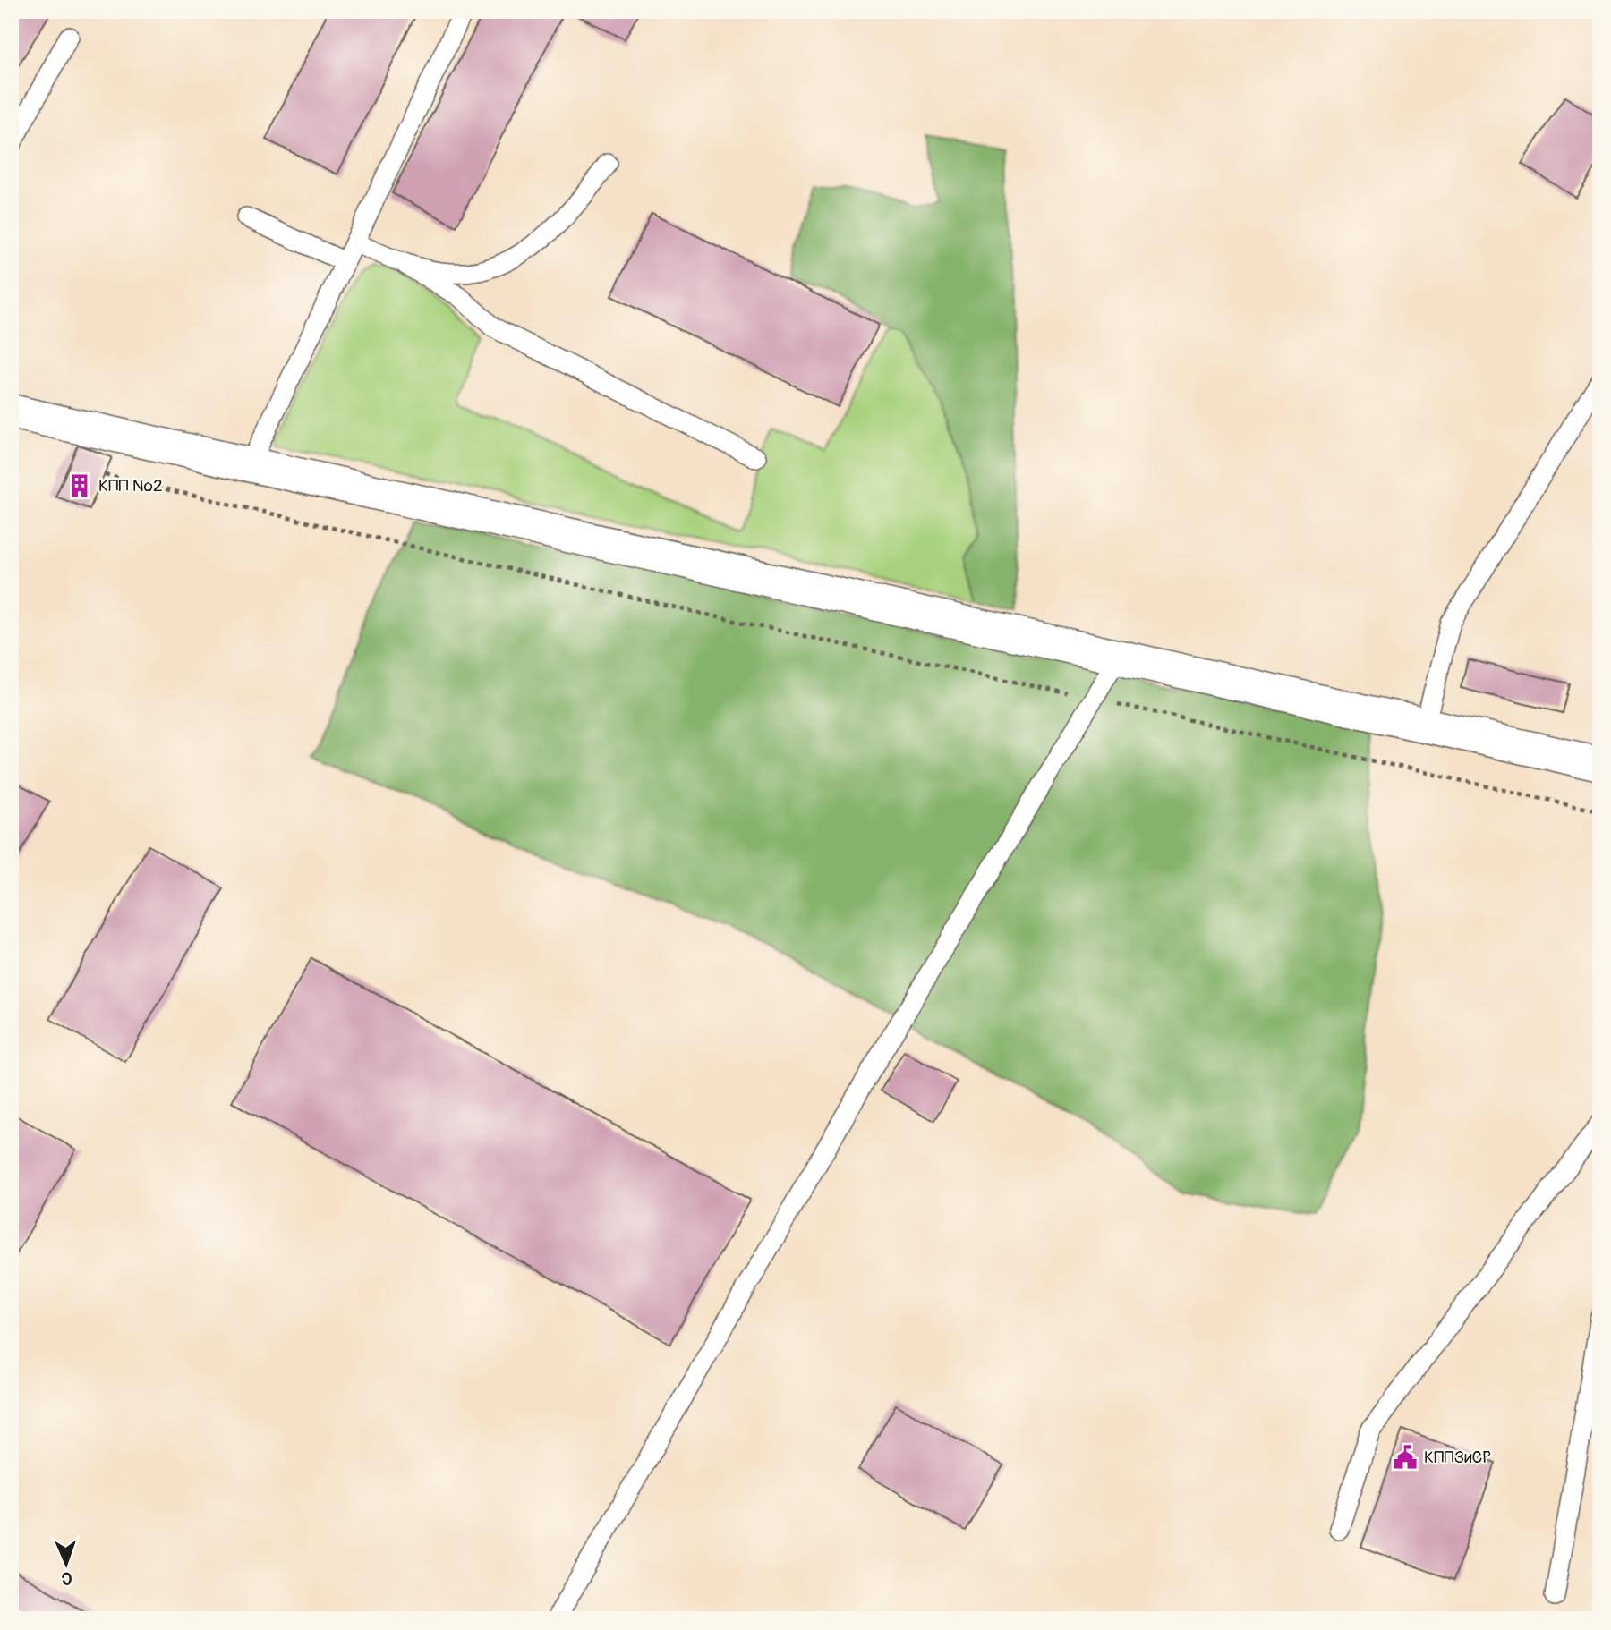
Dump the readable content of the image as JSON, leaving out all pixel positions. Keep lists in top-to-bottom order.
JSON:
{
  "places": {
    "building": ["КПП №2"],
    "public building": ["КППЗиСР"]
  },
  "north": "bottom"
}
